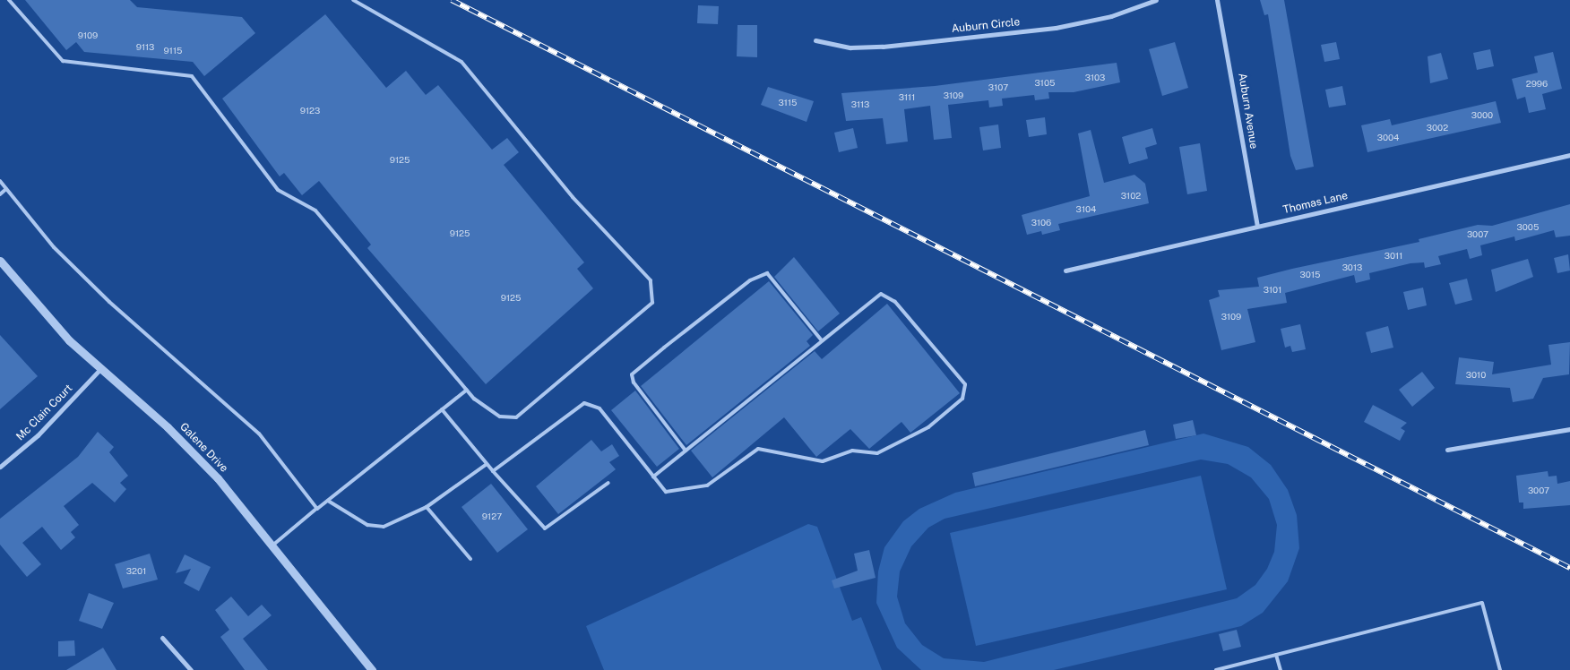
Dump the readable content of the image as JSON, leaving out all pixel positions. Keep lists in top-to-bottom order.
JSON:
{
  "streets": {
    "street": [
      "Auburn Circle",
      "Auburn Avenue",
      "Thomas Lane",
      "Mc Clain Court",
      "Galene Drive"
    ]
  },
  "crossings": [
    ["Auburn Avenue", "Thomas Lane"],
    ["Mc Clain Court", "Galene Drive"]
  ],
  "house_numbers": [
    "9109",
    "9113",
    "9115",
    "3103",
    "3105",
    "2996",
    "3107",
    "3109",
    "3111",
    "3115",
    "3113",
    "9123",
    "3000",
    "3002",
    "3004",
    "9125",
    "3102",
    "3104",
    "3106",
    "3005",
    "9125",
    "3007",
    "3011",
    "3013",
    "3015",
    "3101",
    "9125",
    "3109",
    "3010",
    "3007",
    "9127",
    "3201"
  ]
}
